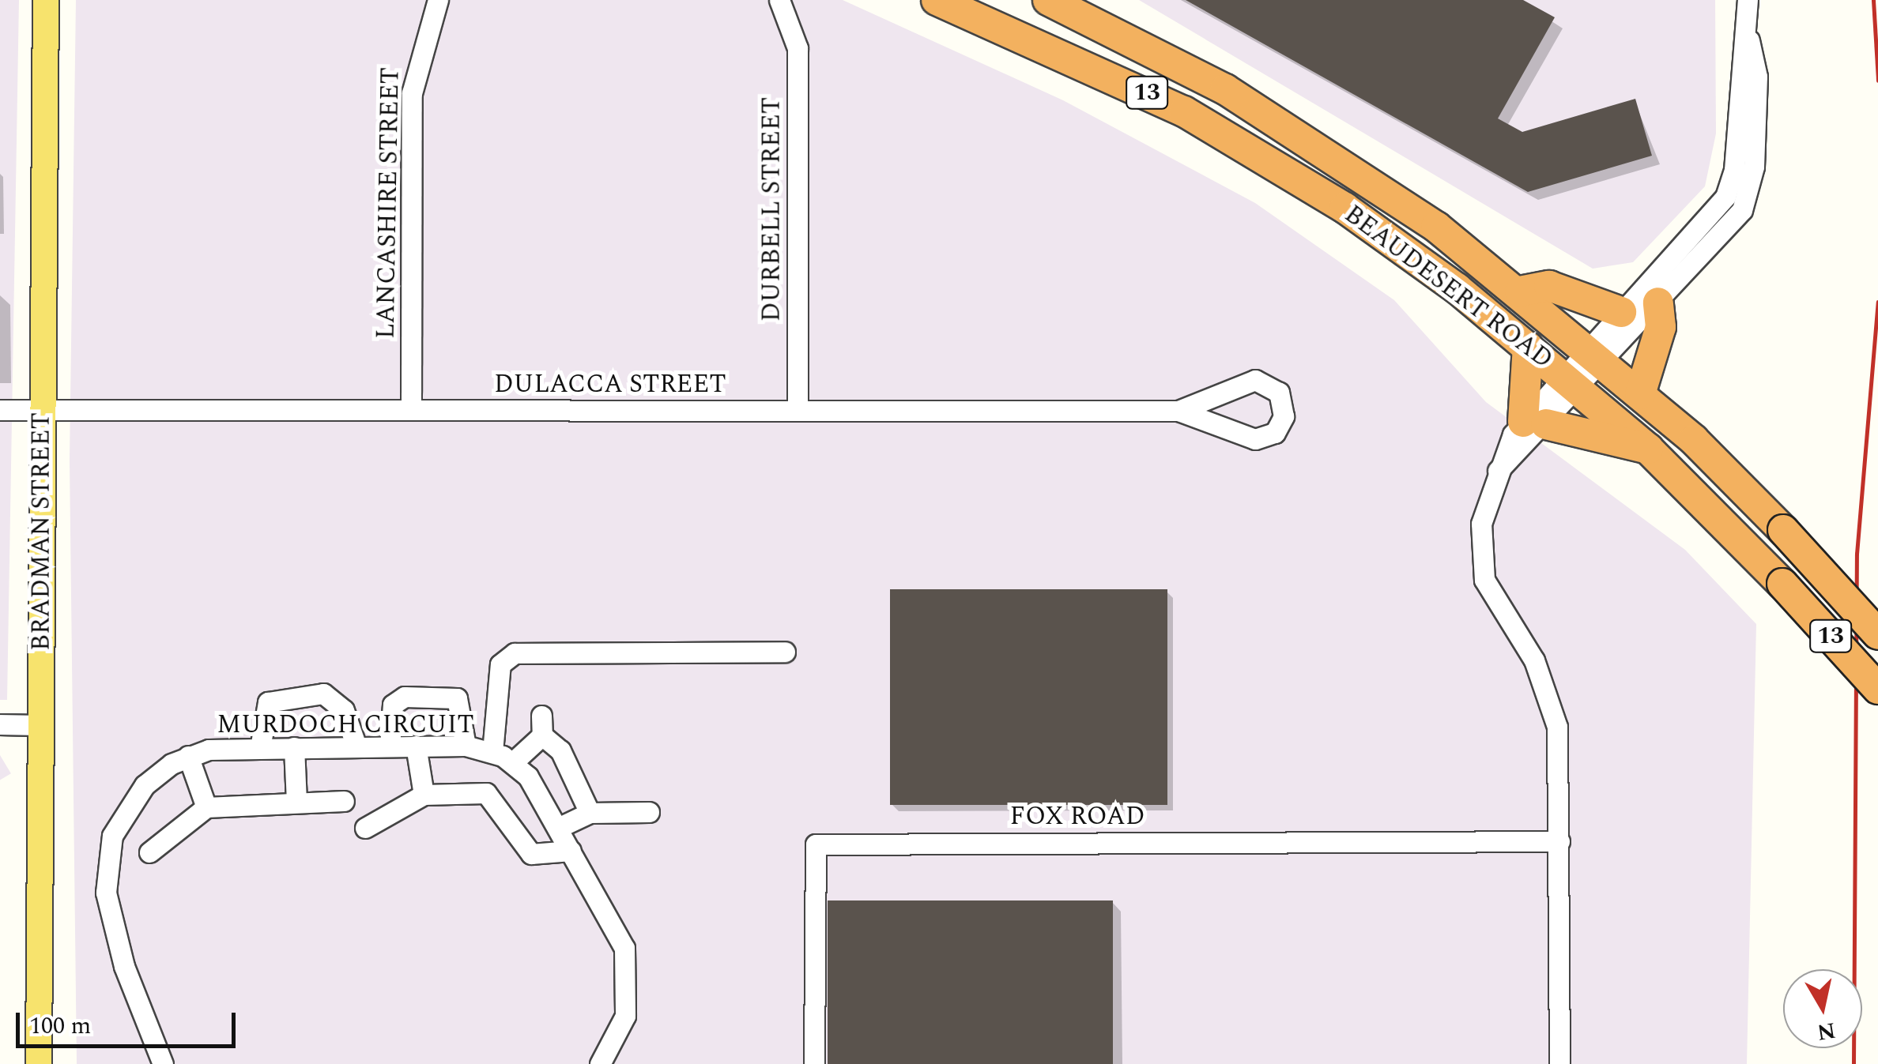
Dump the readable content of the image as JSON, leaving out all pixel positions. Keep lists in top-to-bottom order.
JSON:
{
  "streets": {
    "highway": ["13", "BEAUDESERT ROAD"],
    "main road": ["BRADMAN STREET"],
    "street": [
      "LANCASHIRE STREET",
      "DURBELL STREET",
      "DULACCA STREET",
      "MURDOCH CIRCUIT",
      "FOX ROAD"
    ]
  },
  "crossings": [
    ["LANCASHIRE STREET", "DULACCA STREET"],
    ["DURBELL STREET", "DULACCA STREET"],
    ["DULACCA STREET", "BRADMAN STREET"]
  ],
  "scale_bar": "100 m",
  "north": "bottom"
}
